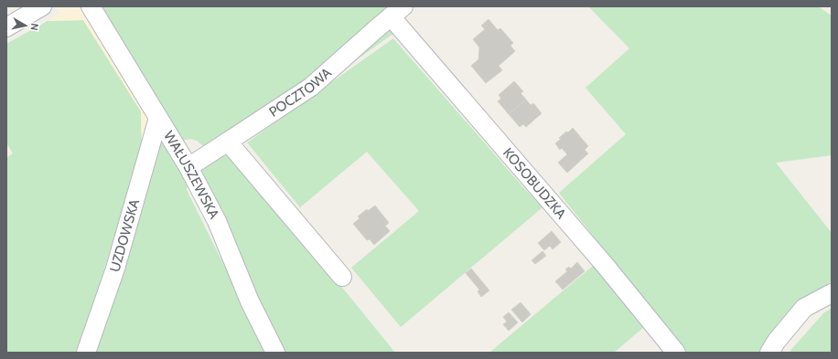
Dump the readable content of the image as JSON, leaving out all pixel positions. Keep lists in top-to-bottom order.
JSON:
{
  "streets": {
    "street": [
      "POCZTOWA",
      "WAŁUSZEWSKA",
      "KOSOBUDZKA",
      "UZDOWSKA"
    ]
  },
  "crossings": [
    ["POCZTOWA", "WAŁUSZEWSKA"],
    ["POCZTOWA", "KOSOBUDZKA"],
    ["WAŁUSZEWSKA", "UZDOWSKA"]
  ],
  "north": "right"
}
